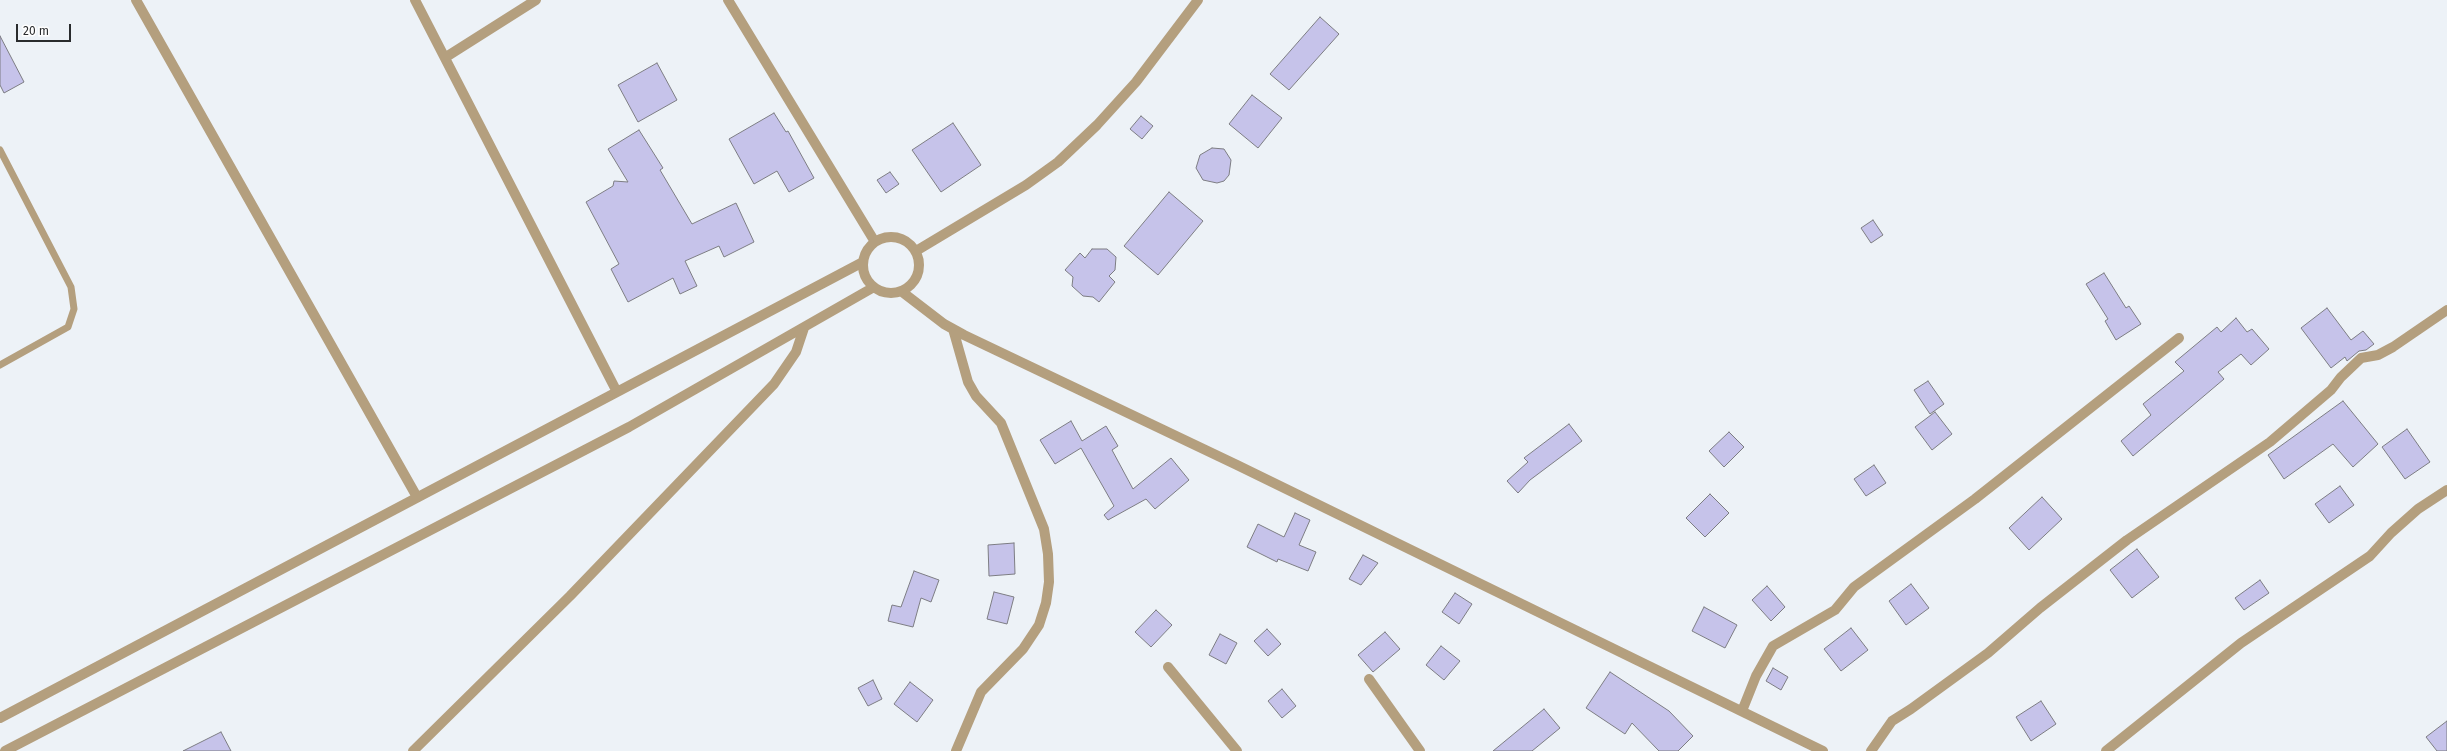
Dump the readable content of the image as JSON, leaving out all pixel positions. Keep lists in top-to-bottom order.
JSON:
{
  "scale_bar": "20 m"
}
